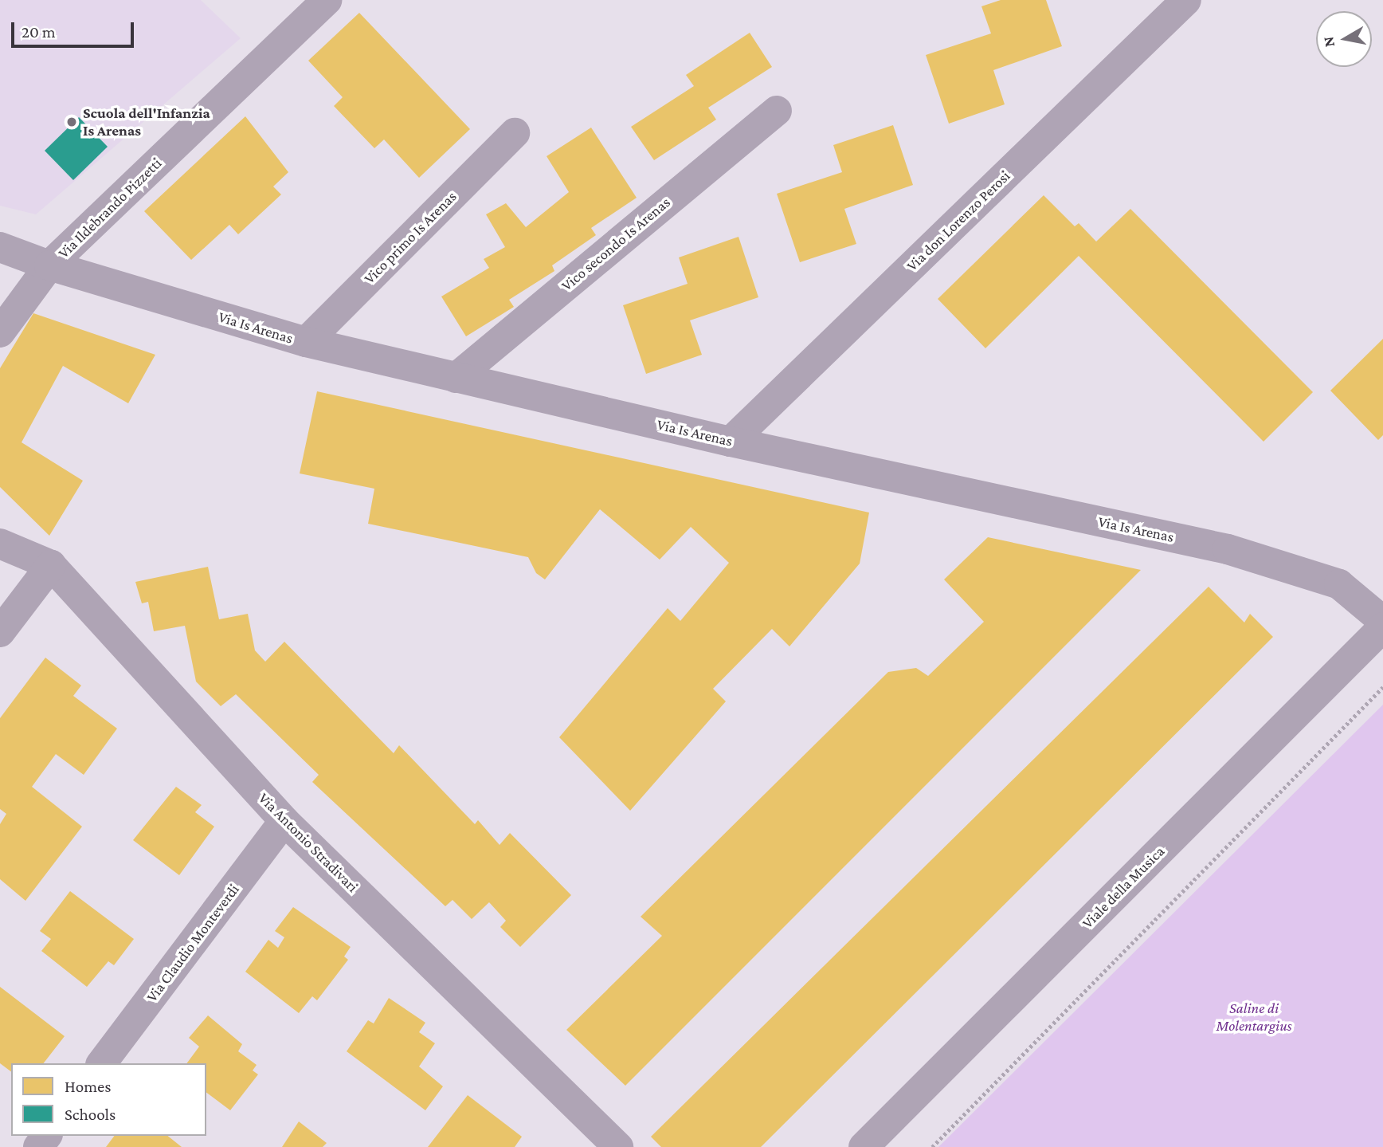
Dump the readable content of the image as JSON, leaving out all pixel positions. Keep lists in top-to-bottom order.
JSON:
{
  "streets": {
    "street": [
      "Via Ildebrando Pizzetti",
      "Via don Lorenzo Perosi",
      "Vico primo Is Arenas",
      "Vico secondo Is Arenas",
      "Via Is Arenas",
      "Via Antonio Stradivari",
      "Viale della Musica",
      "Via Claudio Monteverdi"
    ]
  },
  "crossings": [
    ["Via Ildebrando Pizzetti", "Via Is Arenas"],
    ["Via don Lorenzo Perosi", "Via Is Arenas"],
    ["Vico primo Is Arenas", "Via Is Arenas"],
    ["Vico secondo Is Arenas", "Via Is Arenas"],
    ["Via Antonio Stradivari", "Via Claudio Monteverdi"]
  ],
  "parks": ["Saline di Molentargius"],
  "places": ["Scuola dell'Infanzia Is Arenas"],
  "legend": ["Homes", "Schools"],
  "scale_bar": "20 m",
  "north": "left"
}
